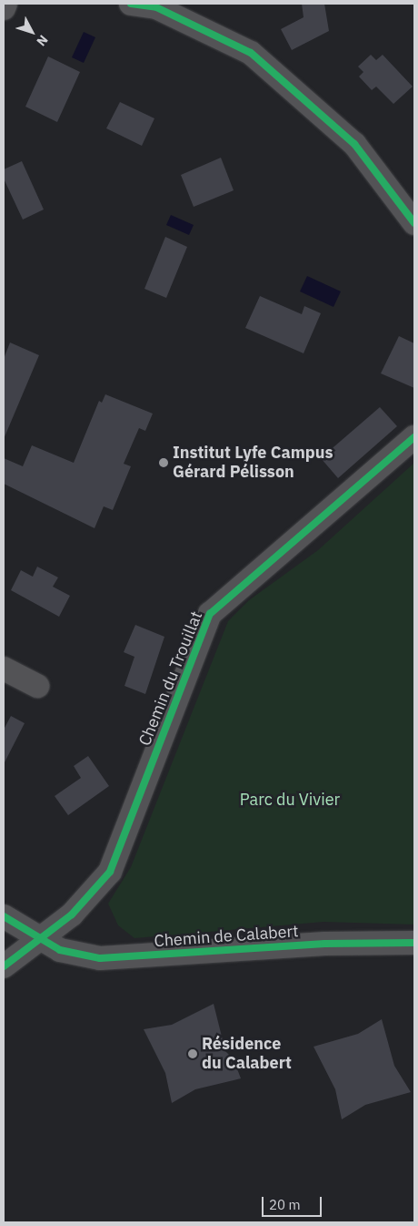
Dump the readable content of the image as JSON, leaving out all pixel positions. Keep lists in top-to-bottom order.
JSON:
{
  "streets": {
    "street": ["Chemin du Trouillat", "Chemin de Calabert"]
  },
  "crossings": [
    ["Chemin du Trouillat", "Chemin de Calabert"]
  ],
  "parks": ["Parc du Vivier"],
  "places": ["Institut Lyfe Campus Gérard Pélisson", "Résidence du Calabert"],
  "scale_bar": "20 m",
  "north": "bottom right"
}
